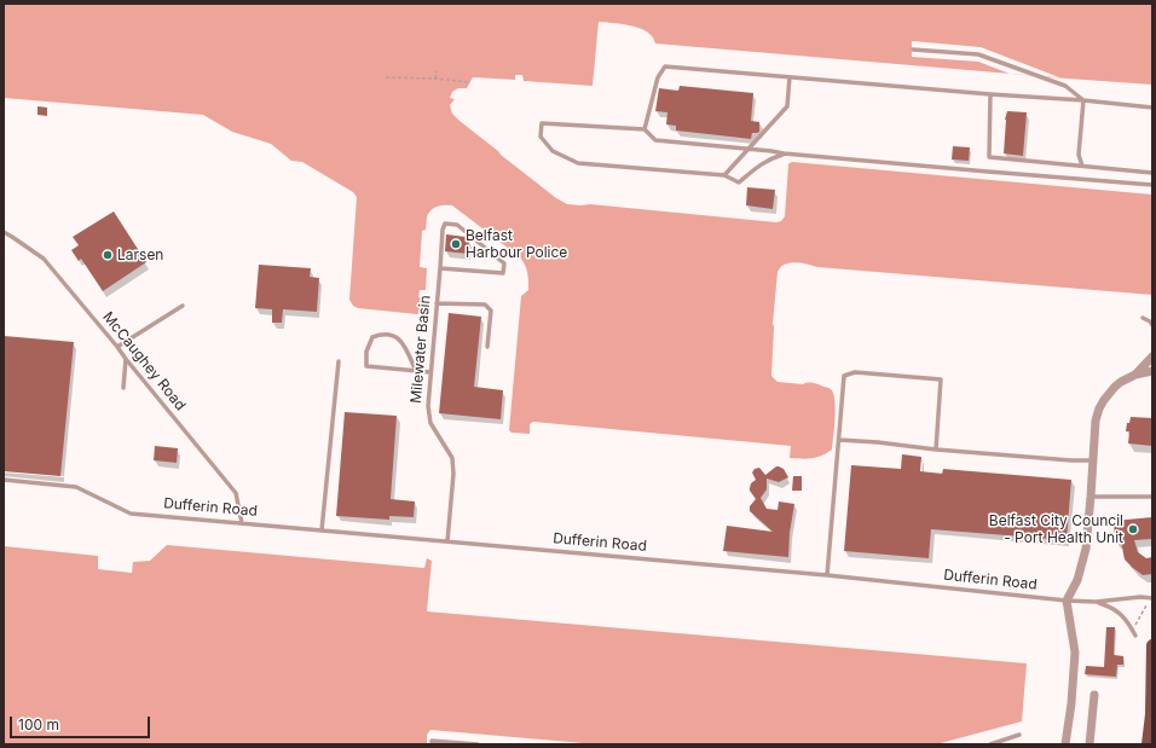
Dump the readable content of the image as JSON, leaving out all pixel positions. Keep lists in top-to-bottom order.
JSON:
{
  "streets": {
    "lane": ["Milewater Basin", "McCaughey Road", "Dufferin Road"]
  },
  "crossings": [
    ["Milewater Basin", "Dufferin Road"],
    ["McCaughey Road", "Dufferin Road"]
  ],
  "places": ["Belfast Harbour Police", "Larsen", "Belfast City Council - Port Health Unit"],
  "scale_bar": "100 m"
}
